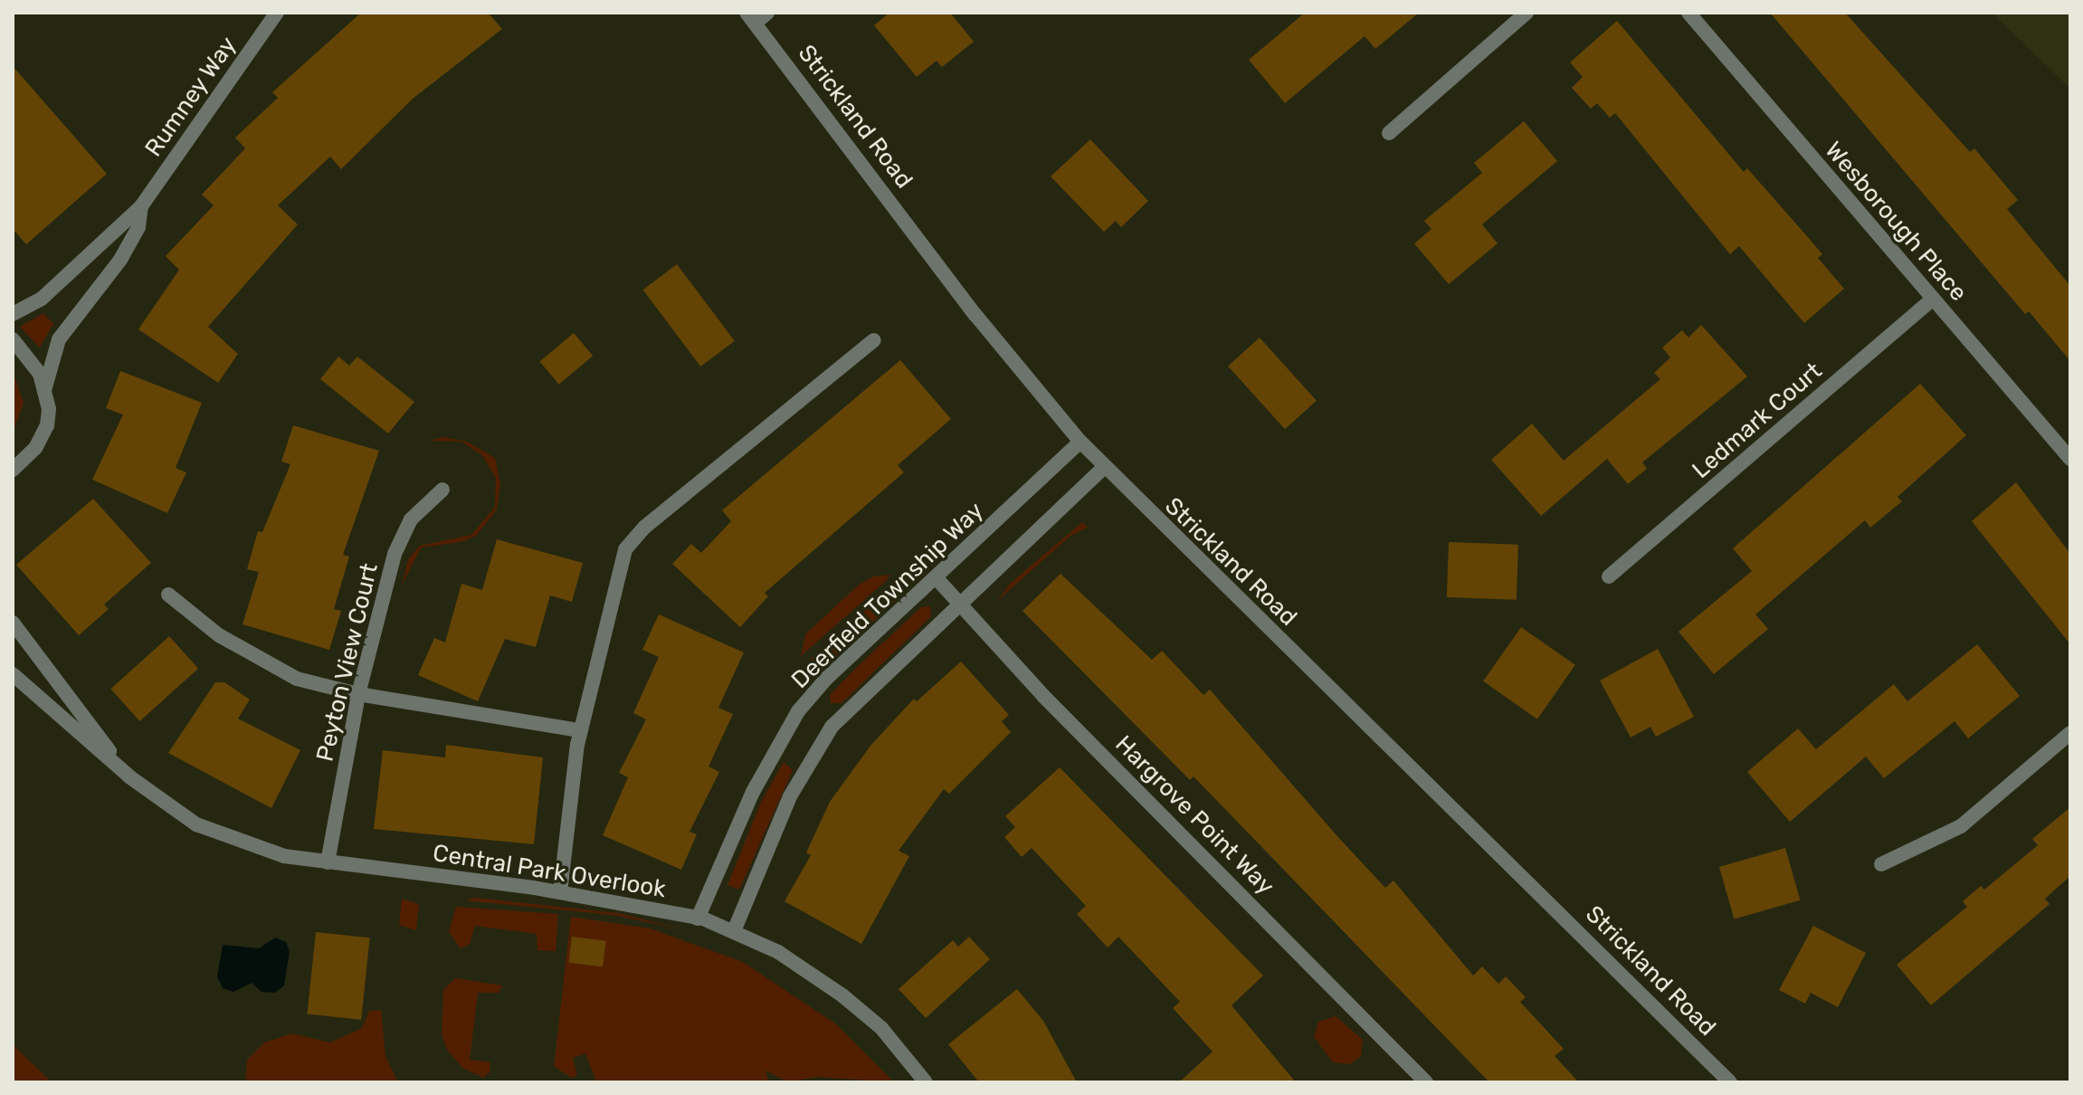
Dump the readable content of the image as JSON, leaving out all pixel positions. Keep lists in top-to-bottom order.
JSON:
{
  "streets": {
    "street": [
      "Rumney Way",
      "Strickland Road",
      "Wesborough Place",
      "Ledmark Court",
      "Deerfield Township Way",
      "Peyton View Court",
      "Hargrove Point Way",
      "Central Park Overlook"
    ]
  },
  "crossings": [
    ["Strickland Road", "Deerfield Township Way"],
    ["Wesborough Place", "Ledmark Court"],
    ["Deerfield Township Way", "Hargrove Point Way"],
    ["Deerfield Township Way", "Central Park Overlook"],
    ["Peyton View Court", "Central Park Overlook"]
  ]
}
